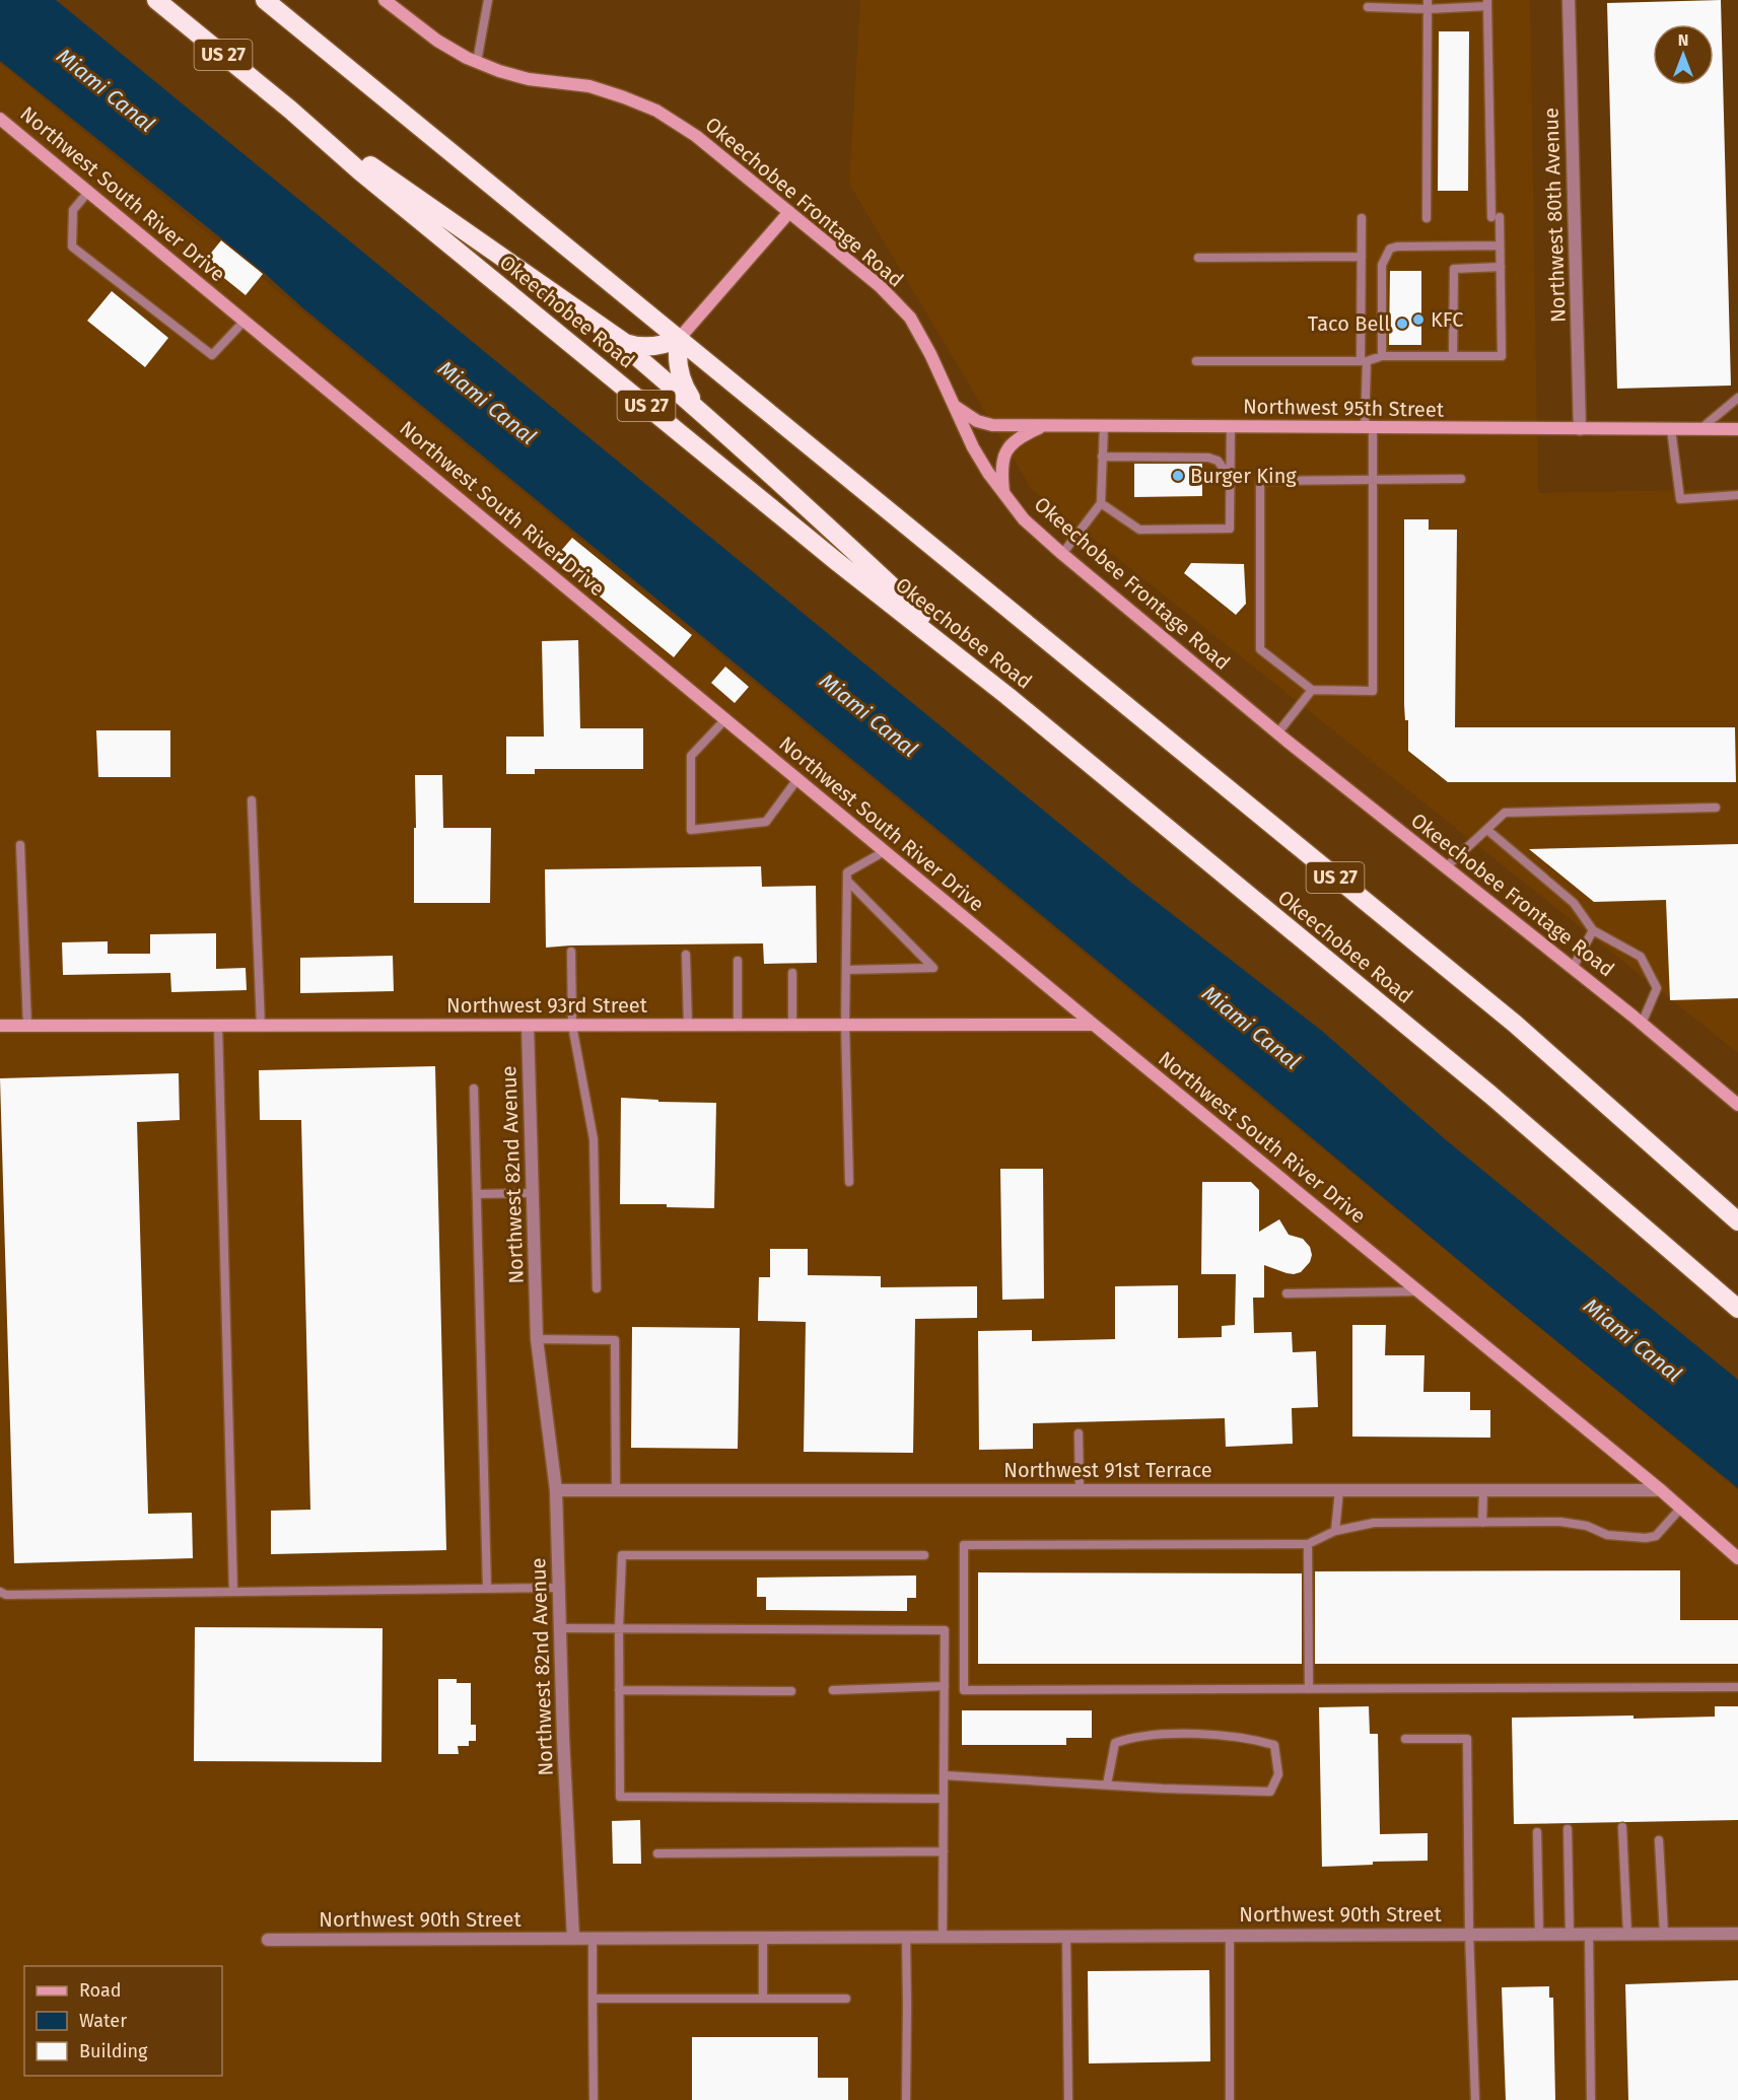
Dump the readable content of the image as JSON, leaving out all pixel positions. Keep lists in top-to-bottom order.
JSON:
{
  "streets": {
    "highway": ["US 27", "Okeechobee Road"],
    "street": [
      "Northwest South River Drive",
      "Okeechobee Frontage Road",
      "Northwest 80th Avenue",
      "Northwest 95th Street",
      "Northwest 93rd Street",
      "Northwest 82nd Avenue",
      "Northwest 91st Terrace",
      "Northwest 90th Street"
    ]
  },
  "crossings": [
    ["Northwest South River Drive", "Northwest 93rd Street"],
    ["Northwest South River Drive", "Northwest 91st Terrace"],
    ["Okeechobee Frontage Road", "Northwest 95th Street"],
    ["Northwest 80th Avenue", "Northwest 95th Street"],
    ["Northwest 93rd Street", "Northwest 82nd Avenue"],
    ["Northwest 82nd Avenue", "Northwest 91st Terrace"],
    ["Northwest 82nd Avenue", "Northwest 90th Street"]
  ],
  "water": ["Miami Canal"],
  "places": ["KFC", "Taco Bell", "Burger King"],
  "legend": ["Road", "Water", "Building"],
  "north": "top"
}
